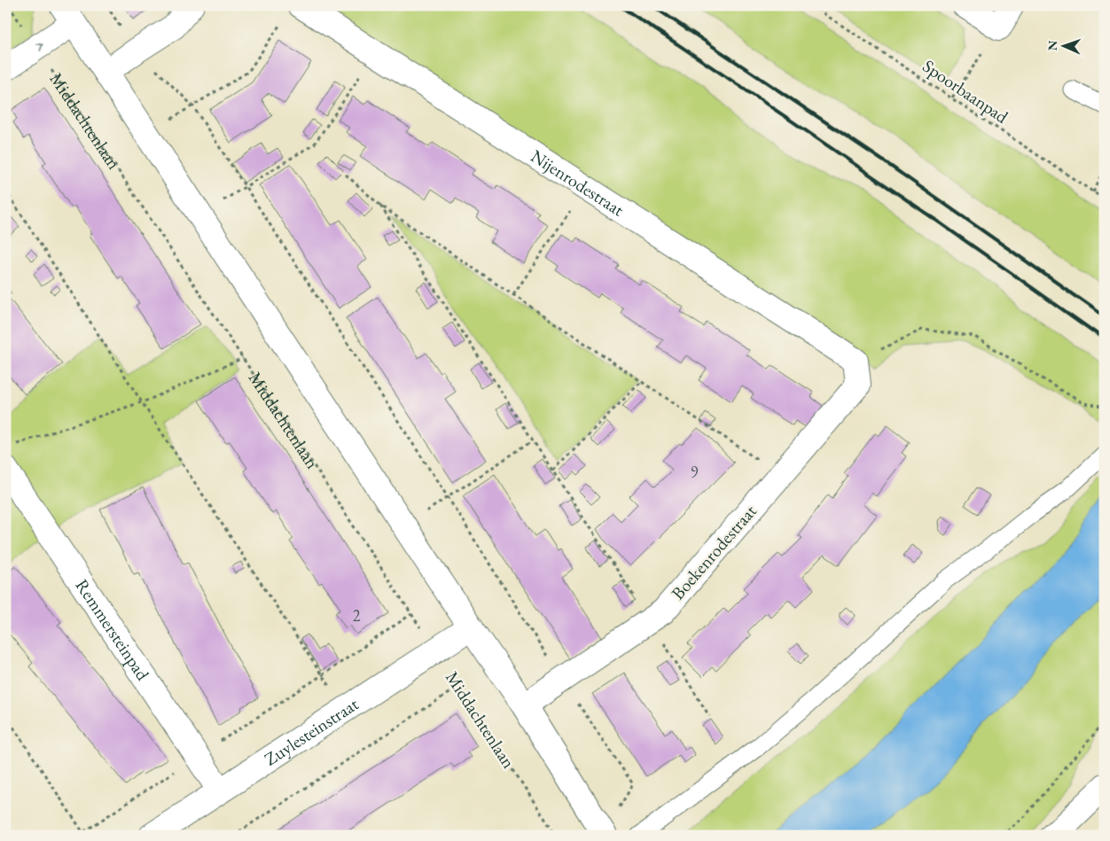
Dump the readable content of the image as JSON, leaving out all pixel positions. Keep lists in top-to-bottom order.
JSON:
{
  "streets": {
    "street": [
      "Nijenrodestraat",
      "Boekenrodestraat",
      "Remmersteinpad",
      "Zuylesteinstraat"
    ],
    "path": ["Spoorbaanpad", "Middachtenlaan"]
  },
  "crossings": [
    ["Middachtenlaan", "Zuylesteinstraat"],
    ["Nijenrodestraat", "Boekenrodestraat"],
    ["Remmersteinpad", "Zuylesteinstraat"]
  ],
  "house_numbers": ["9", "2"],
  "north": "left"
}
